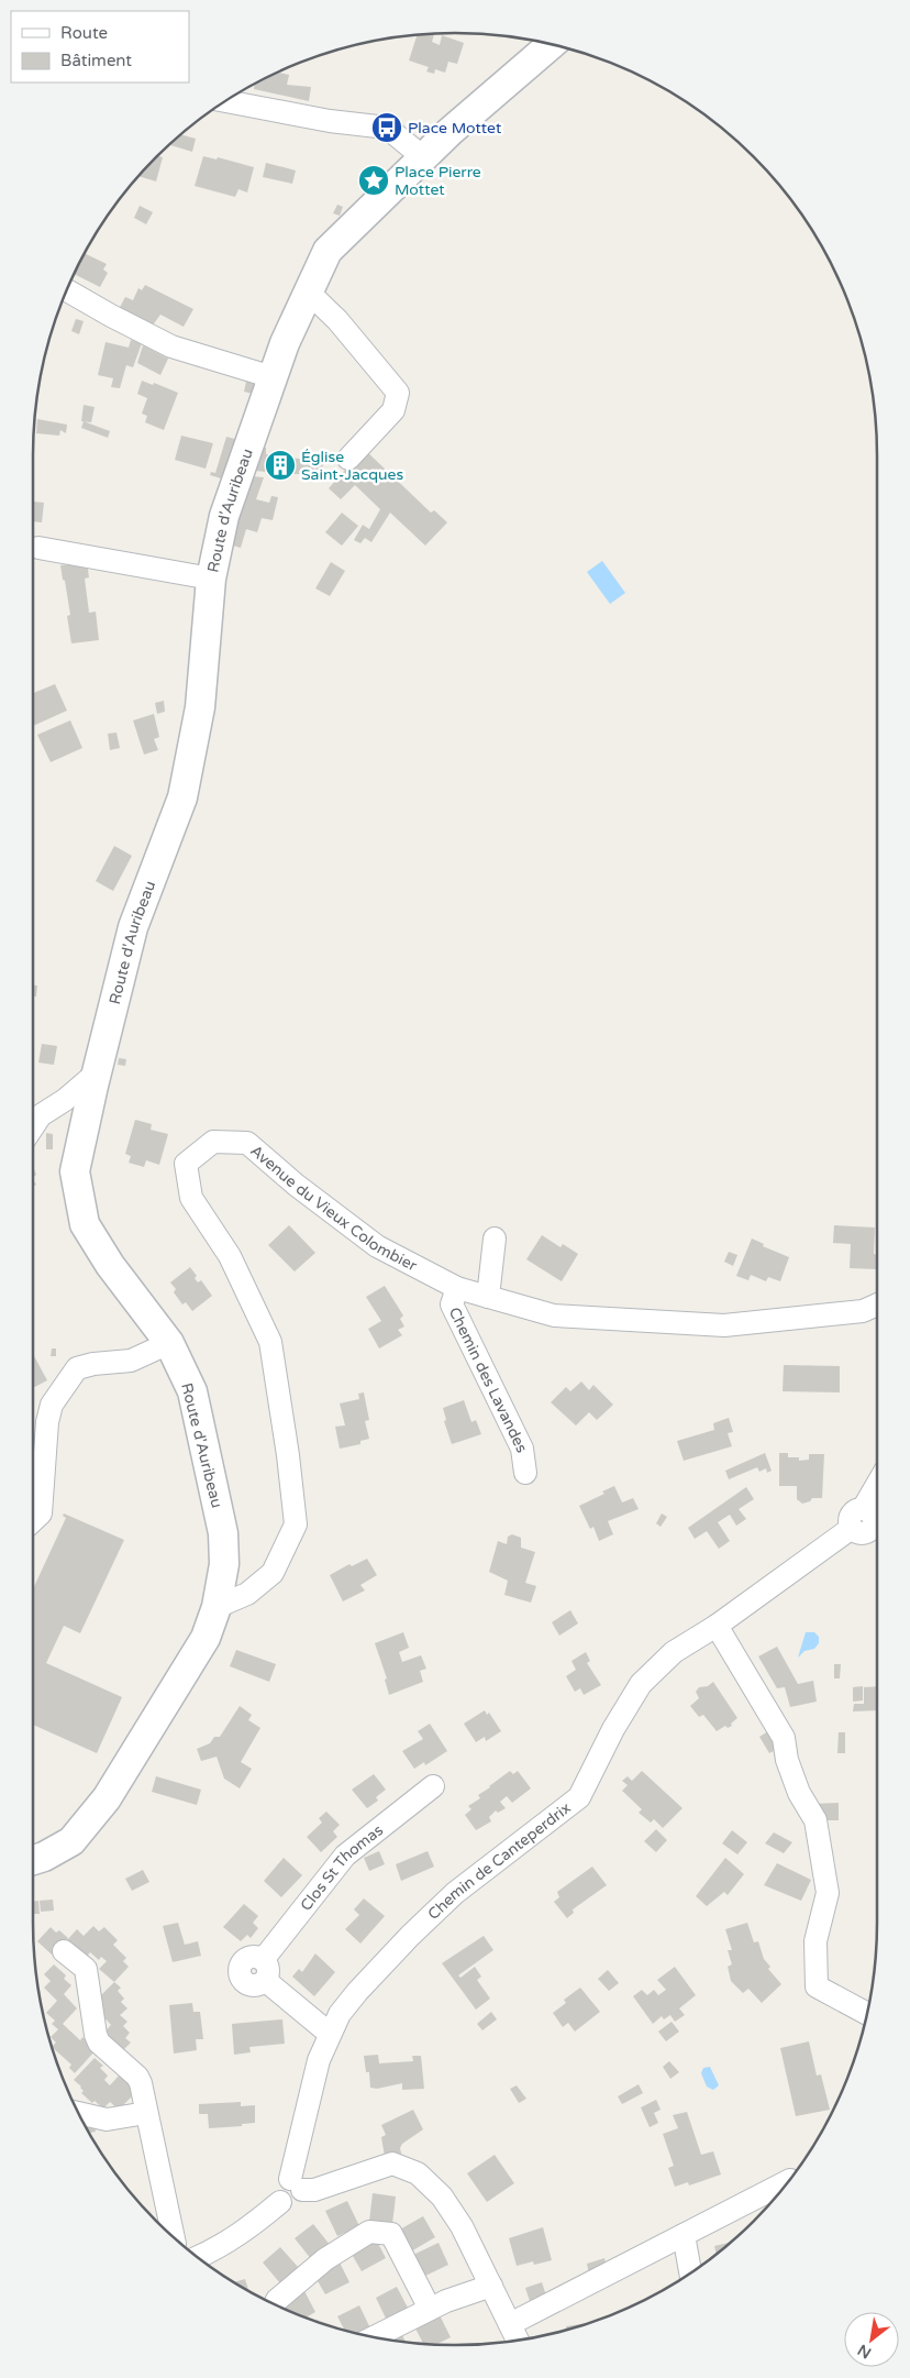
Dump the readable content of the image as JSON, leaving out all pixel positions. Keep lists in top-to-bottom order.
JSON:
{
  "streets": {
    "street": [
      "Route d'Auribeau",
      "Avenue du Vieux Colombier",
      "Chemin des Lavandes",
      "Chemin de Canteperdrix",
      "Clos St Thomas"
    ]
  },
  "crossings": [
    ["Route d'Auribeau", "Avenue du Vieux Colombier"],
    ["Avenue du Vieux Colombier", "Chemin des Lavandes"],
    ["Chemin de Canteperdrix", "Clos St Thomas"]
  ],
  "places": {
    "bus stop": ["Place Mottet"],
    "place": ["Place Pierre Mottet"],
    "building": ["Église Saint-Jacques"]
  },
  "legend": ["Route", "Bâtiment"],
  "north": "bottom left"
}
